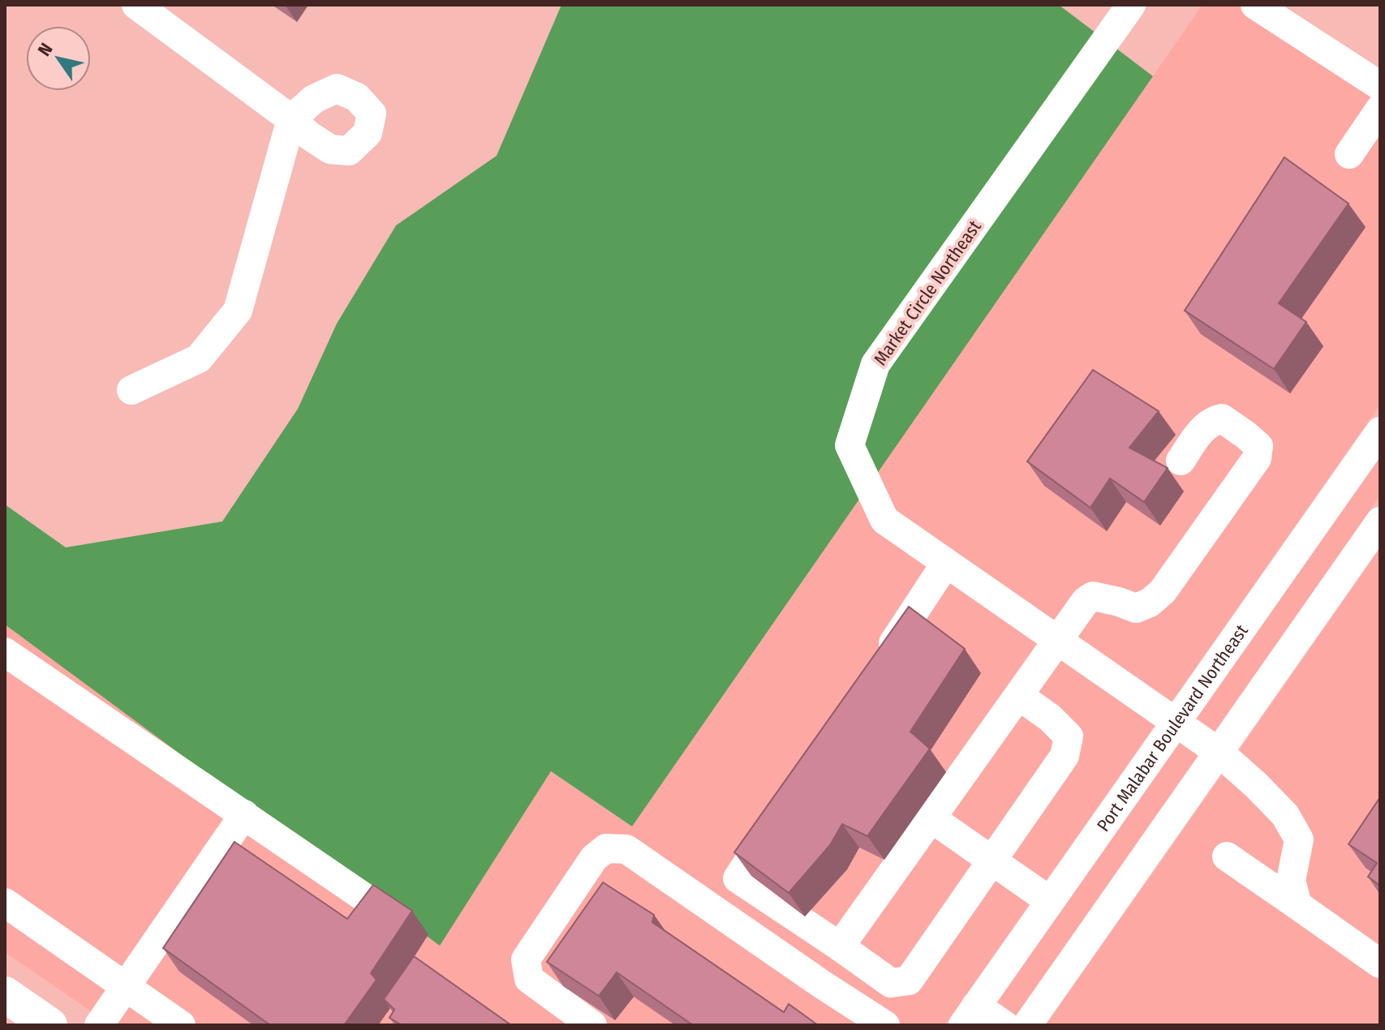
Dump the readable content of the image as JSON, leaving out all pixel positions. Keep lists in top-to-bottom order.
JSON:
{
  "streets": {
    "street": ["Market Circle Northeast", "Port Malabar Boulevard Northeast"]
  },
  "crossings": [
    ["Market Circle Northeast", "Port Malabar Boulevard Northeast"]
  ],
  "north": "top left"
}
